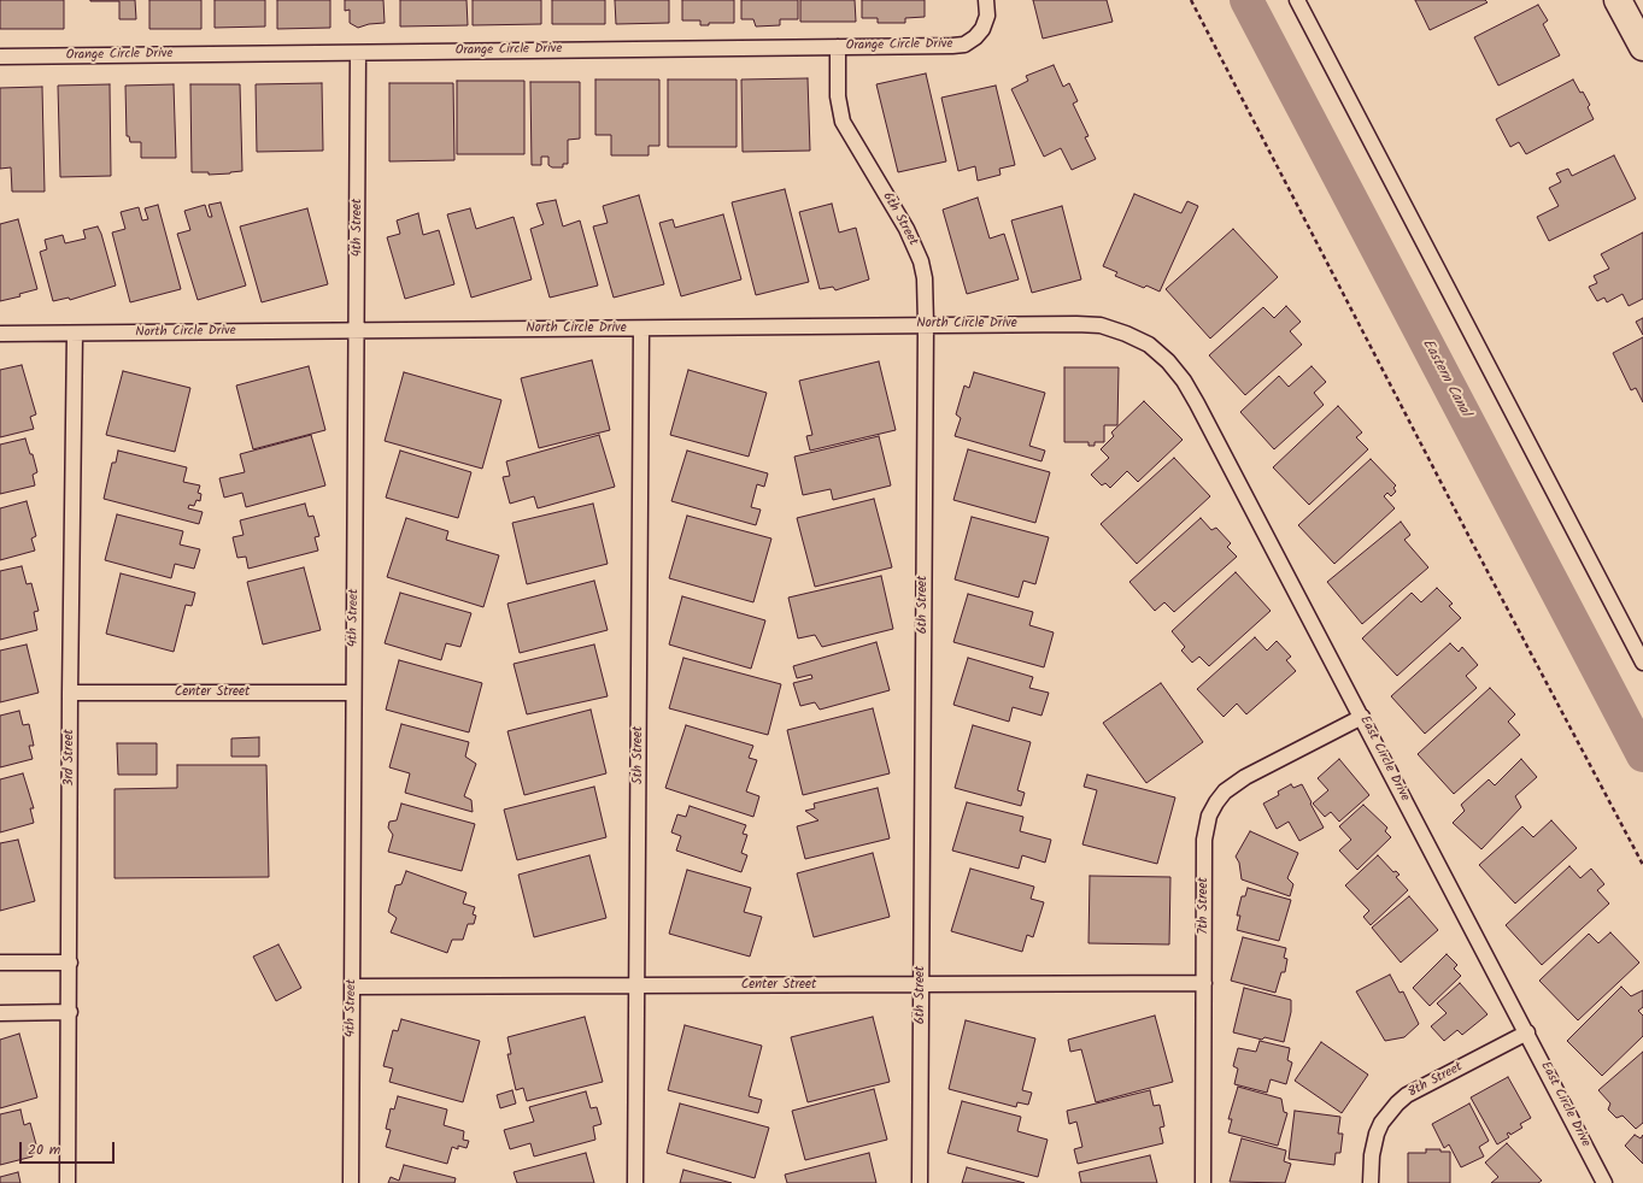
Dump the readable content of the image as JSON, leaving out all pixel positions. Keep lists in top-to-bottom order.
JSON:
{
  "streets": {
    "lane": [
      "Orange Circle Drive",
      "6th Street",
      "4th Street",
      "North Circle Drive",
      "Center Street",
      "5th Street",
      "3rd Street",
      "East Circle Drive",
      "7th Street",
      "8th Street"
    ]
  },
  "crossings": [
    ["Orange Circle Drive", "6th Street"],
    ["Orange Circle Drive", "4th Street"],
    ["6th Street", "North Circle Drive"],
    ["6th Street", "Center Street"],
    ["4th Street", "North Circle Drive"],
    ["4th Street", "Center Street"],
    ["North Circle Drive", "5th Street"],
    ["North Circle Drive", "3rd Street"],
    ["North Circle Drive", "East Circle Drive"],
    ["Center Street", "5th Street"],
    ["Center Street", "3rd Street"],
    ["Center Street", "7th Street"],
    ["East Circle Drive", "7th Street"],
    ["East Circle Drive", "8th Street"]
  ],
  "water": ["Eastern Canal"],
  "scale_bar": "20 m"
}
